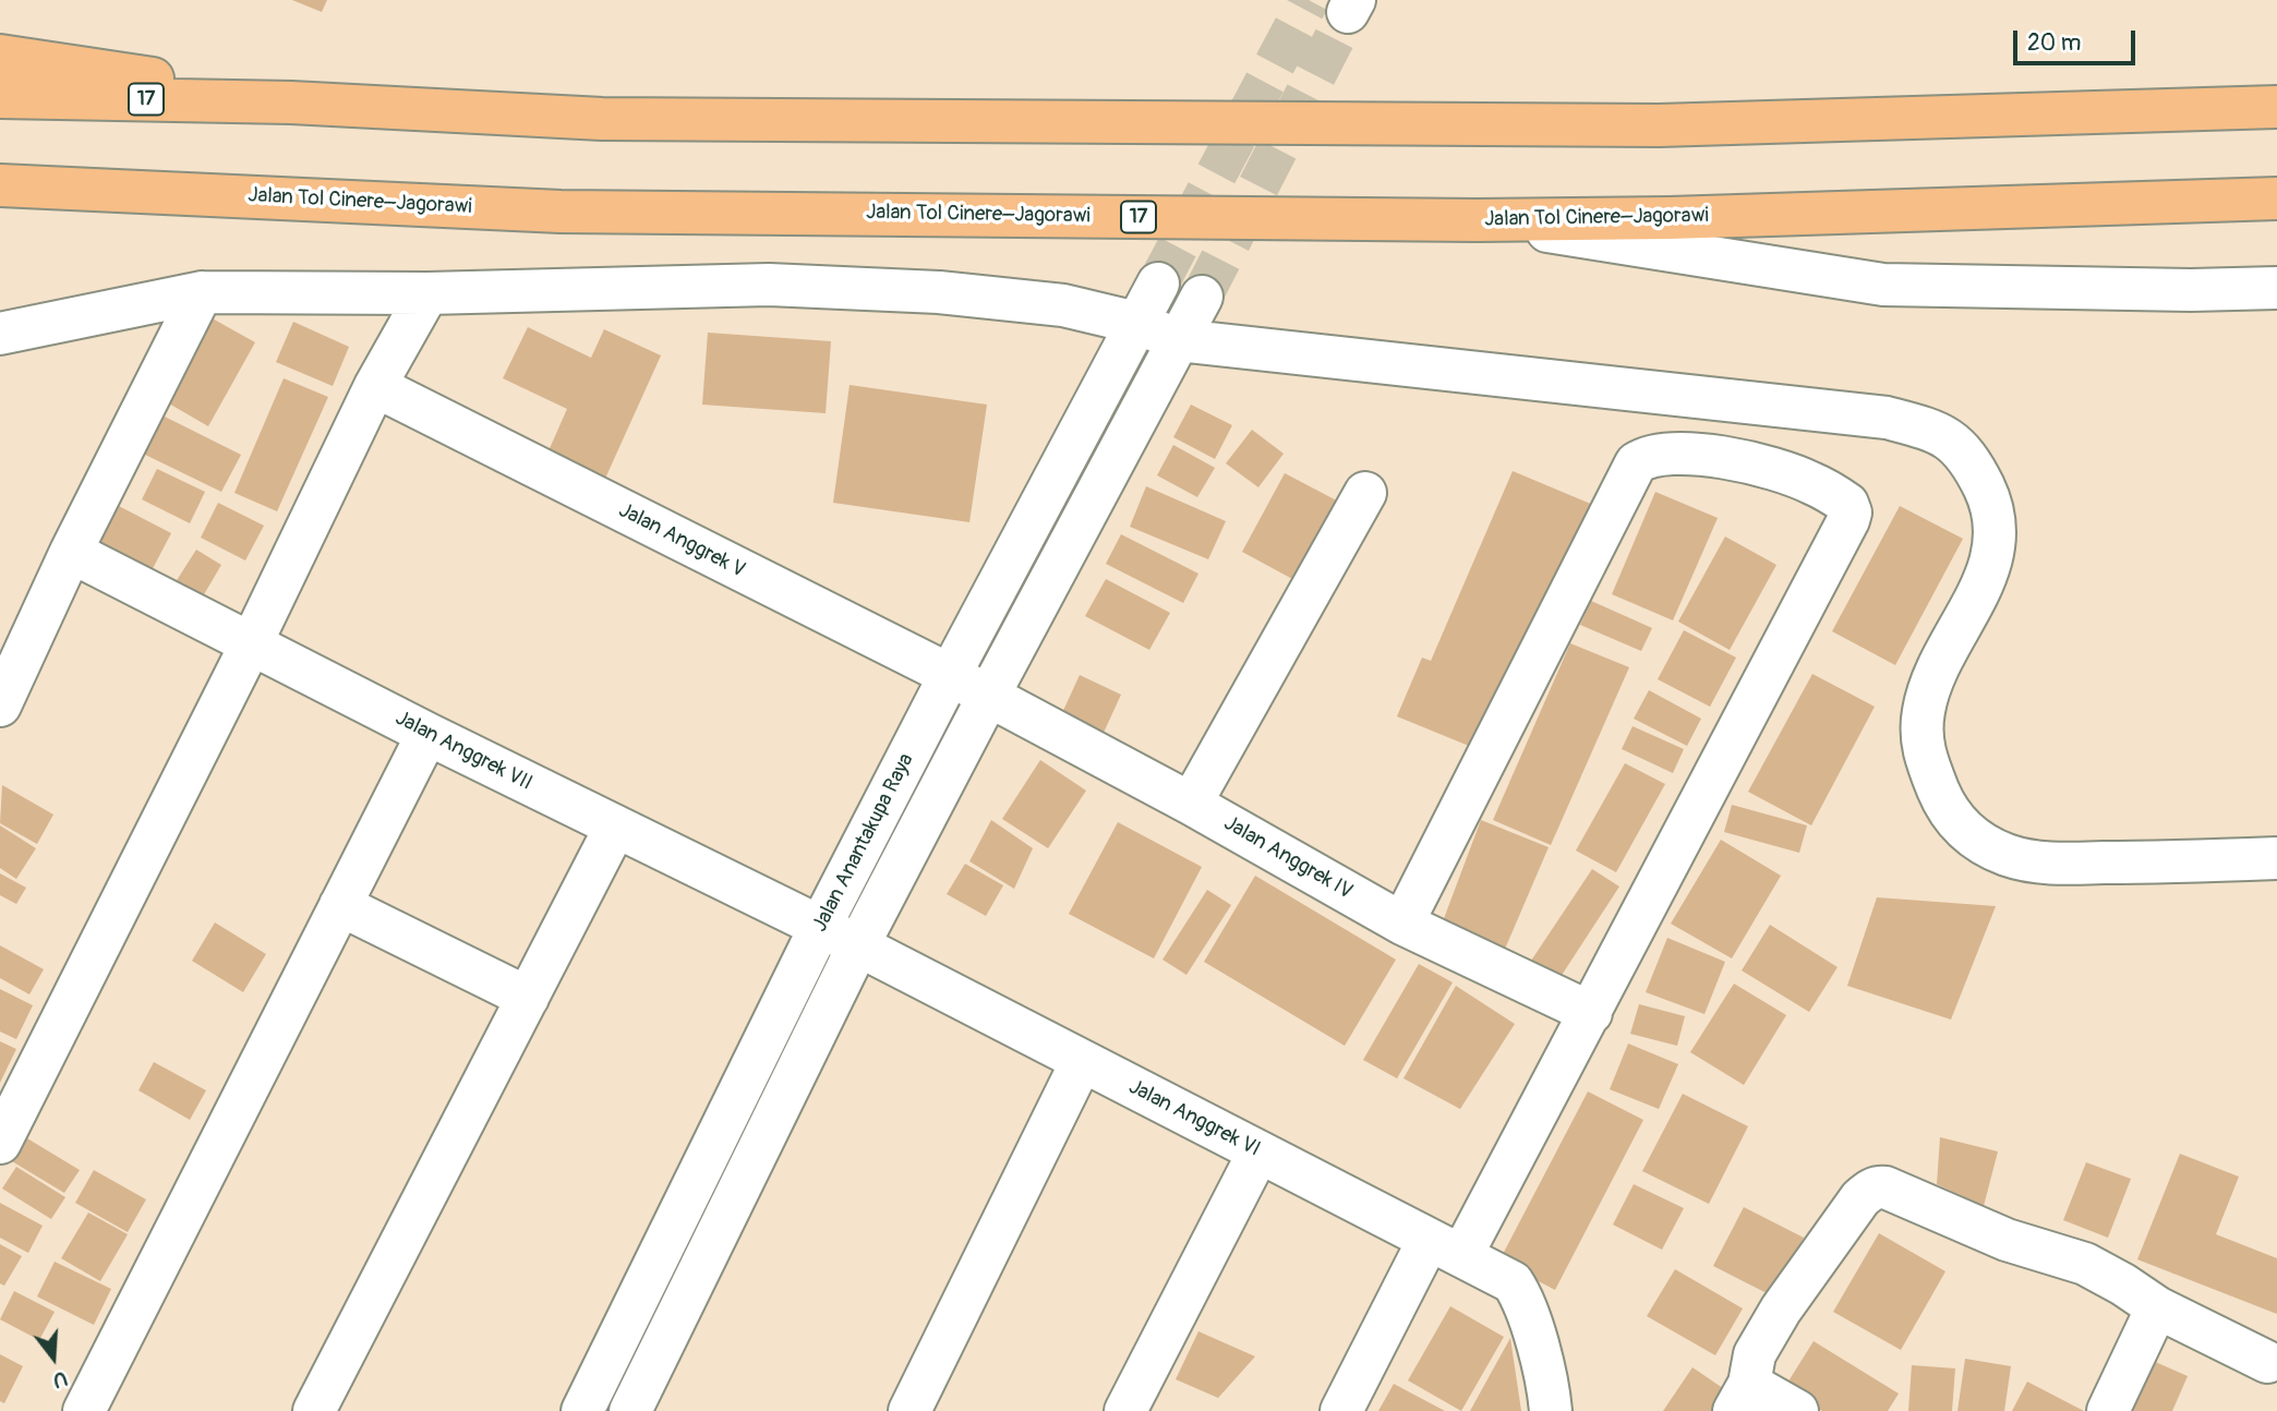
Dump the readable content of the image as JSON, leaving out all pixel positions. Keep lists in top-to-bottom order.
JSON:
{
  "streets": {
    "highway": ["17", "Jalan Tol Cinere–Jagorawi"],
    "street": [
      "Jalan Anggrek V",
      "Jalan Anggrek VII",
      "Jalan Anantakupa Raya",
      "Jalan Anggrek IV",
      "Jalan Anggrek VI"
    ]
  },
  "crossings": [
    ["Jalan Anggrek V", "Jalan Anantakupa Raya"],
    ["Jalan Anggrek V", "Jalan Anggrek IV"],
    ["Jalan Anggrek VII", "Jalan Anantakupa Raya"],
    ["Jalan Anggrek VII", "Jalan Anggrek VI"],
    ["Jalan Anantakupa Raya", "Jalan Anggrek IV"],
    ["Jalan Anantakupa Raya", "Jalan Anggrek VI"]
  ],
  "scale_bar": "20 m",
  "north": "bottom"
}
